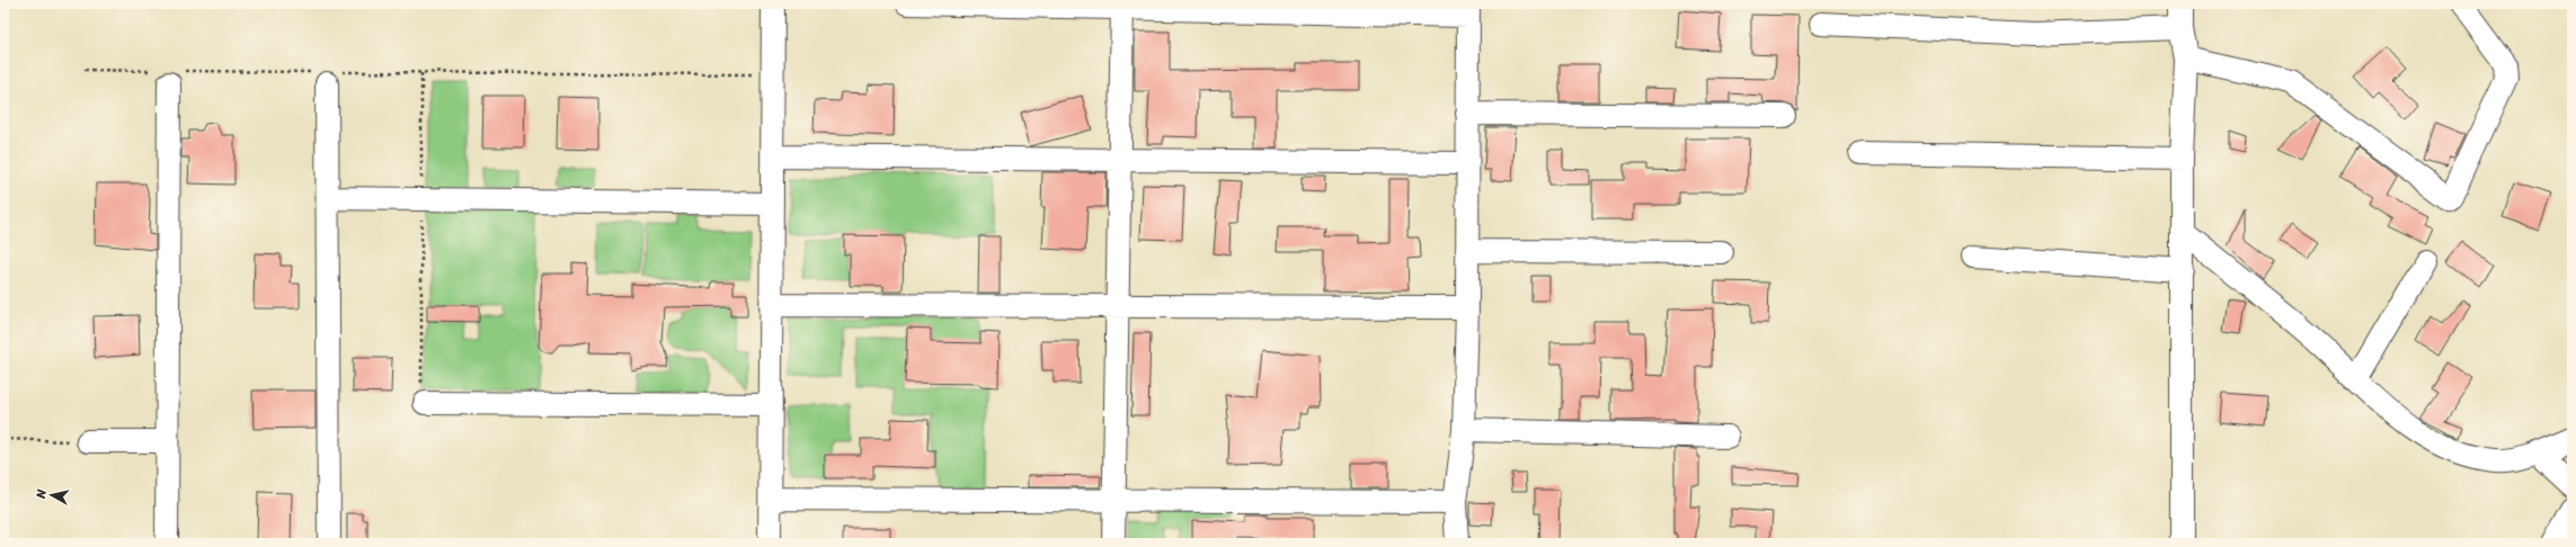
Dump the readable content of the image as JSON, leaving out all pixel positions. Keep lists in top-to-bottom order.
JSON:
{
  "north": "left"
}
